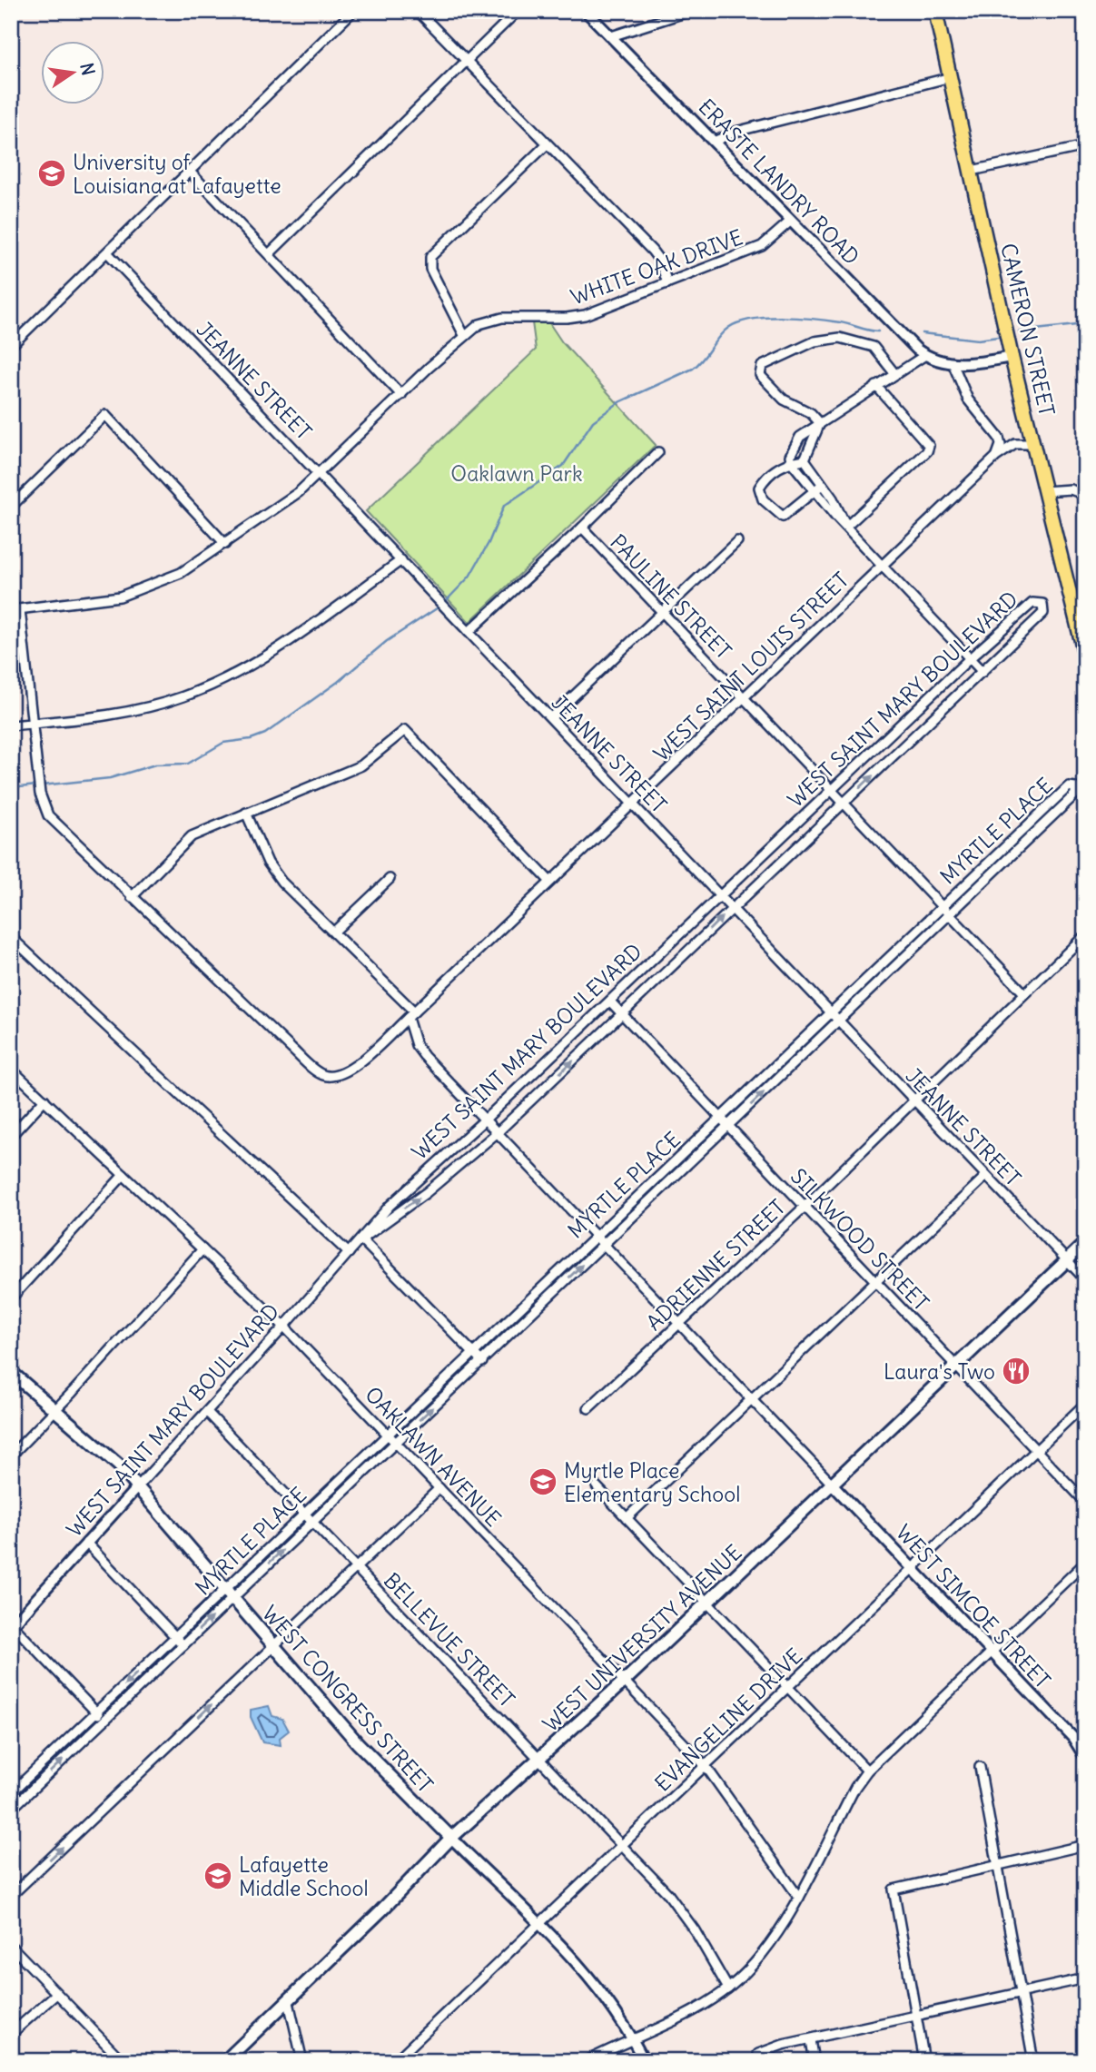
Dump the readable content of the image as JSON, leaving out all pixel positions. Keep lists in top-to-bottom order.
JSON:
{
  "streets": {
    "main road": ["CAMERON STREET", "WEST UNIVERSITY AVENUE", "WEST CONGRESS STREET"],
    "street": [
      "ERASTE LANDRY ROAD",
      "WHITE OAK DRIVE",
      "JEANNE STREET",
      "PAULINE STREET",
      "WEST SAINT LOUIS STREET",
      "WEST SAINT MARY BOULEVARD",
      "MYRTLE PLACE",
      "SILKWOOD STREET",
      "ADRIENNE STREET",
      "OAKLAWN AVENUE",
      "WEST SIMCOE STREET",
      "BELLEVUE STREET",
      "EVANGELINE DRIVE"
    ]
  },
  "crossings": [
    ["ERASTE LANDRY ROAD", "WHITE OAK DRIVE"],
    ["ERASTE LANDRY ROAD", "CAMERON STREET"],
    ["WHITE OAK DRIVE", "JEANNE STREET"],
    ["JEANNE STREET", "WEST SAINT LOUIS STREET"],
    ["JEANNE STREET", "WEST SAINT MARY BOULEVARD"],
    ["JEANNE STREET", "MYRTLE PLACE"],
    ["JEANNE STREET", "ADRIENNE STREET"],
    ["JEANNE STREET", "WEST UNIVERSITY AVENUE"],
    ["PAULINE STREET", "WEST SAINT LOUIS STREET"],
    ["PAULINE STREET", "WEST SAINT MARY BOULEVARD"],
    ["PAULINE STREET", "MYRTLE PLACE"],
    ["PAULINE STREET", "ADRIENNE STREET"],
    ["WEST SAINT MARY BOULEVARD", "SILKWOOD STREET"],
    ["WEST SAINT MARY BOULEVARD", "OAKLAWN AVENUE"],
    ["WEST SAINT MARY BOULEVARD", "BELLEVUE STREET"],
    ["WEST SAINT MARY BOULEVARD", "WEST CONGRESS STREET"],
    ["MYRTLE PLACE", "SILKWOOD STREET"],
    ["MYRTLE PLACE", "OAKLAWN AVENUE"],
    ["MYRTLE PLACE", "BELLEVUE STREET"],
    ["MYRTLE PLACE", "WEST CONGRESS STREET"],
    ["SILKWOOD STREET", "ADRIENNE STREET"],
    ["SILKWOOD STREET", "WEST UNIVERSITY AVENUE"],
    ["SILKWOOD STREET", "EVANGELINE DRIVE"],
    ["OAKLAWN AVENUE", "WEST UNIVERSITY AVENUE"],
    ["OAKLAWN AVENUE", "EVANGELINE DRIVE"],
    ["WEST SIMCOE STREET", "WEST UNIVERSITY AVENUE"],
    ["WEST SIMCOE STREET", "EVANGELINE DRIVE"],
    ["WEST UNIVERSITY AVENUE", "BELLEVUE STREET"],
    ["WEST UNIVERSITY AVENUE", "WEST CONGRESS STREET"],
    ["BELLEVUE STREET", "EVANGELINE DRIVE"],
    ["WEST CONGRESS STREET", "EVANGELINE DRIVE"]
  ],
  "parks": ["Oaklawn Park"],
  "places": {
    "school or university": ["University of Louisiana at Lafayette", "Myrtle Place Elementary School", "Lafayette Middle School"],
    "restaurant": ["Laura's Two"]
  },
  "north": "right"
}
